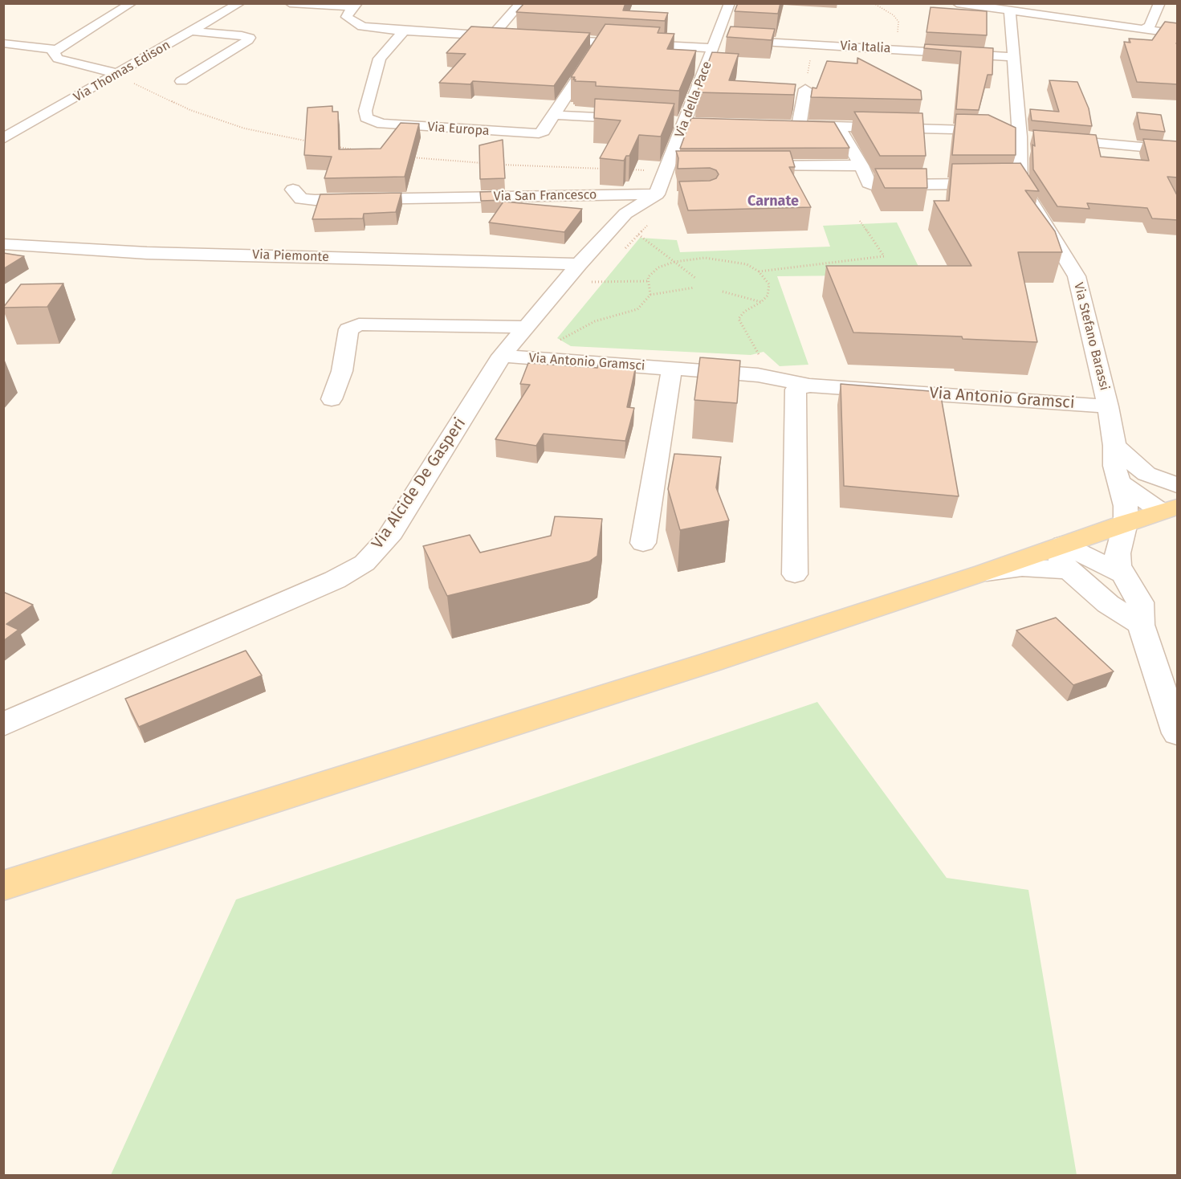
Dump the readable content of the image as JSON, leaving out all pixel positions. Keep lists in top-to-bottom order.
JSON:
{
  "streets": {
    "street": [
      "Via Italia",
      "Via Thomas Edison",
      "Via della Pace",
      "Via Europa",
      "Via San Francesco",
      "Via Piemonte",
      "Via Stefano Barassi",
      "Via Antonio Gramsci",
      "Via Alcide De Gasperi"
    ]
  },
  "crossings": [
    ["Via Italia", "Via della Pace"],
    ["Via della Pace", "Via San Francesco"],
    ["Via della Pace", "Via Alcide De Gasperi"],
    ["Via San Francesco", "Via Alcide De Gasperi"],
    ["Via Piemonte", "Via Alcide De Gasperi"],
    ["Via Stefano Barassi", "Via Antonio Gramsci"],
    ["Via Antonio Gramsci", "Via Alcide De Gasperi"]
  ],
  "districts": ["Carnate"]
}
